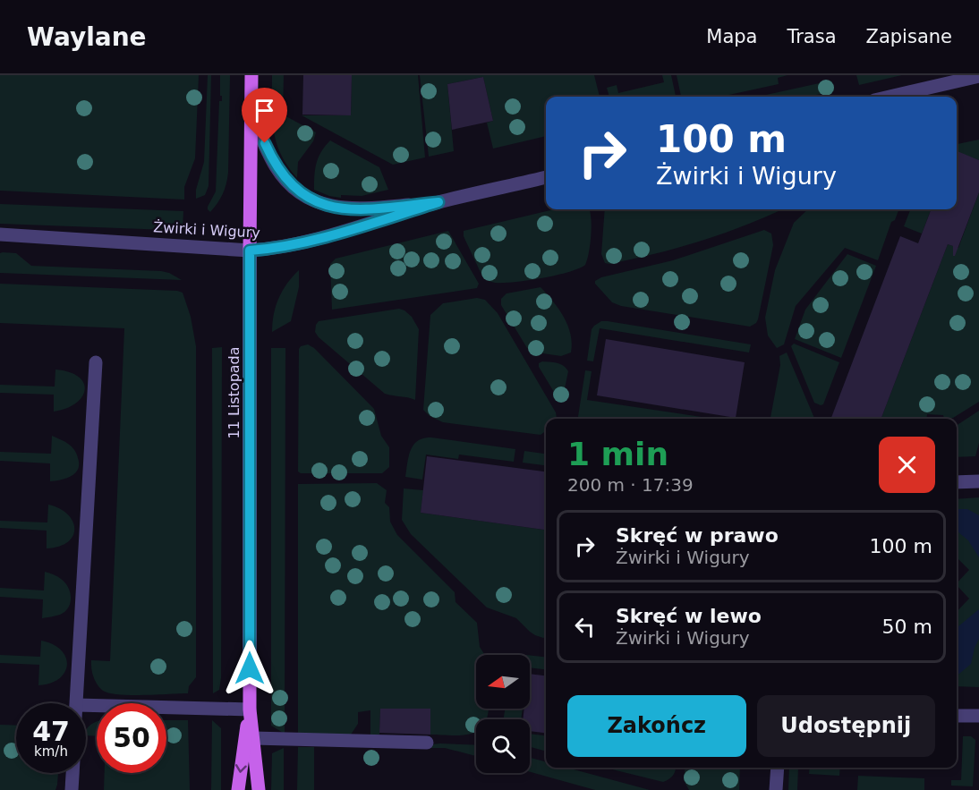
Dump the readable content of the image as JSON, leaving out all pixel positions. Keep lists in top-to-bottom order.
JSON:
{
  "streets": {
    "main road": ["11 Listopada"],
    "street": ["Żwirki i Wigury"]
  },
  "crossings": [
    ["Żwirki i Wigury", "11 Listopada"]
  ],
  "north": "left",
  "page": {
    "header": "Waylane",
    "nav": ["Mapa", "Trasa", "Zapisane"],
    "turn": ["100 m", "Żwirki i Wigury"],
    "heading": ["1 min", "200 m · 17:39"],
    "list": [
      {
        "name": "Skręć w prawo",
        "note": "Żwirki i Wigury",
        "value": "100 m"
      },
      {
        "name": "Skręć w lewo",
        "note": "Żwirki i Wigury",
        "value": "50 m"
      }
    ],
    "buttons": ["Zakończ", "Udostępnij"],
    "speed": "47 km/h",
    "limit": "50"
  }
}
